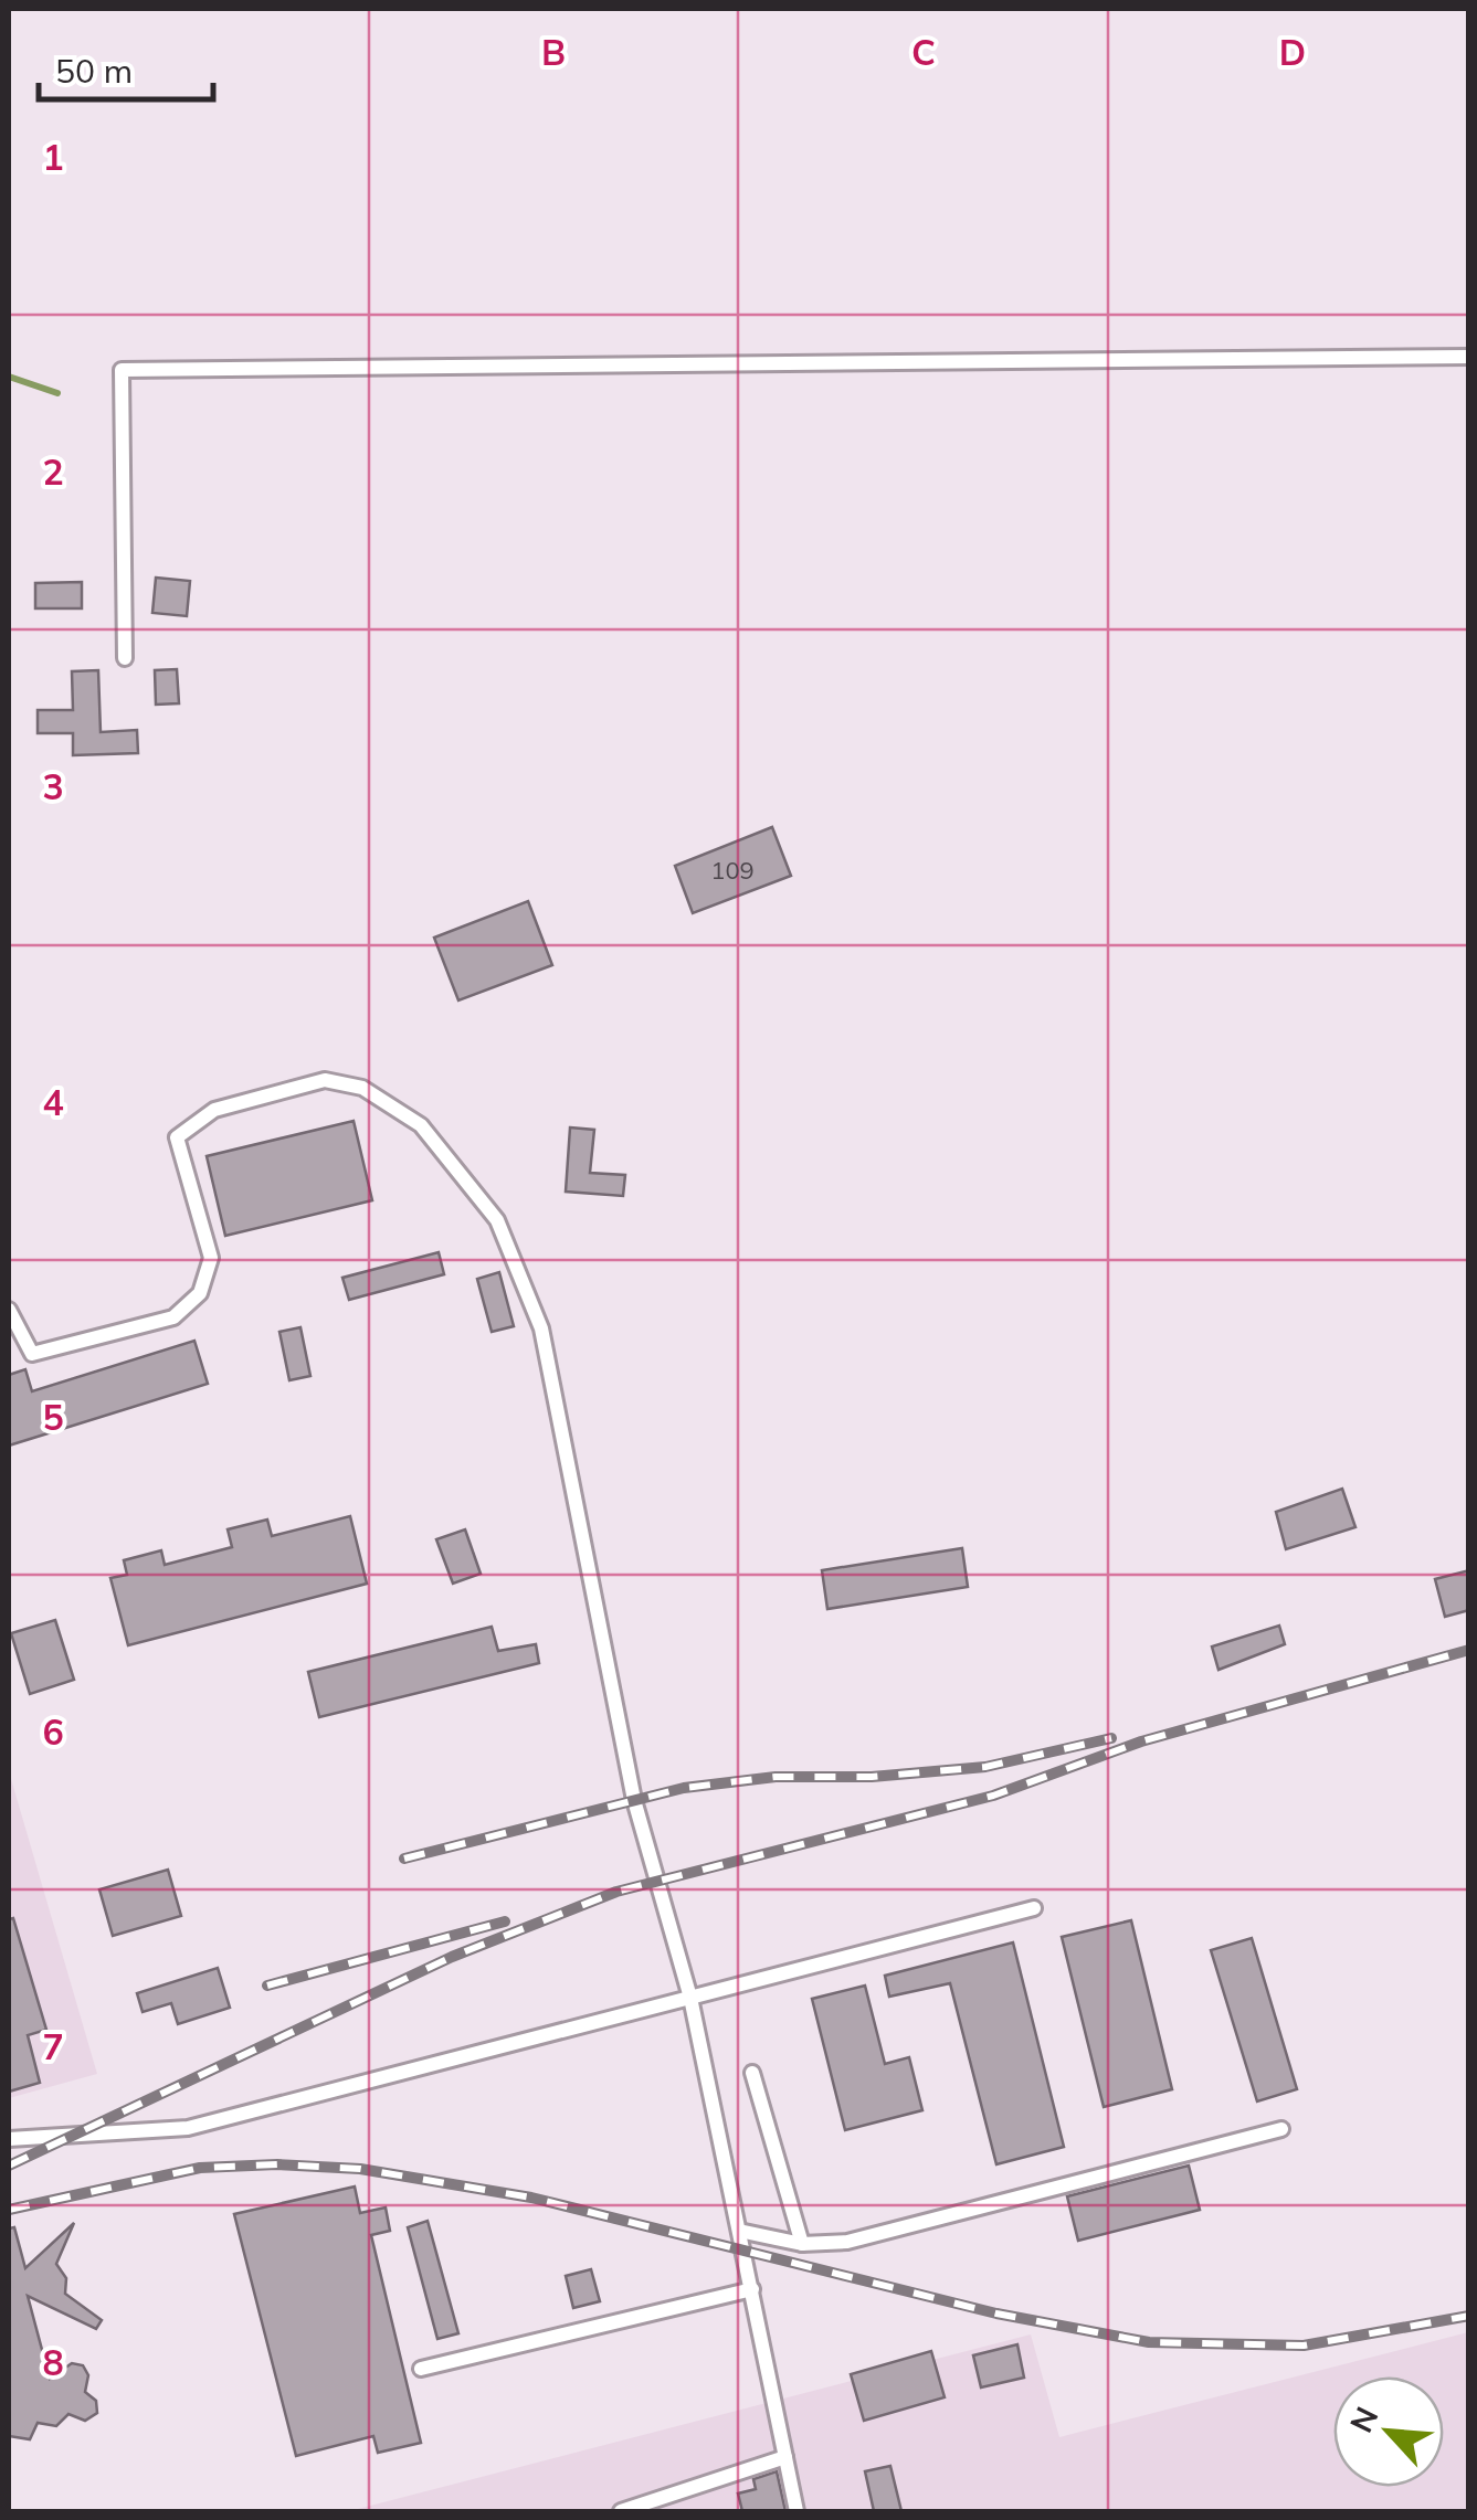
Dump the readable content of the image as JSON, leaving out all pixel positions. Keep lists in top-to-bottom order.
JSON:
{
  "house_numbers": ["109"],
  "scale_bar": "50 m",
  "north": "top left",
  "grid": {
    "columns": ["B", "C", "D"],
    "rows": [
      "1",
      "2",
      "3",
      "4",
      "5",
      "6",
      "7",
      "8"
    ]
  }
}
